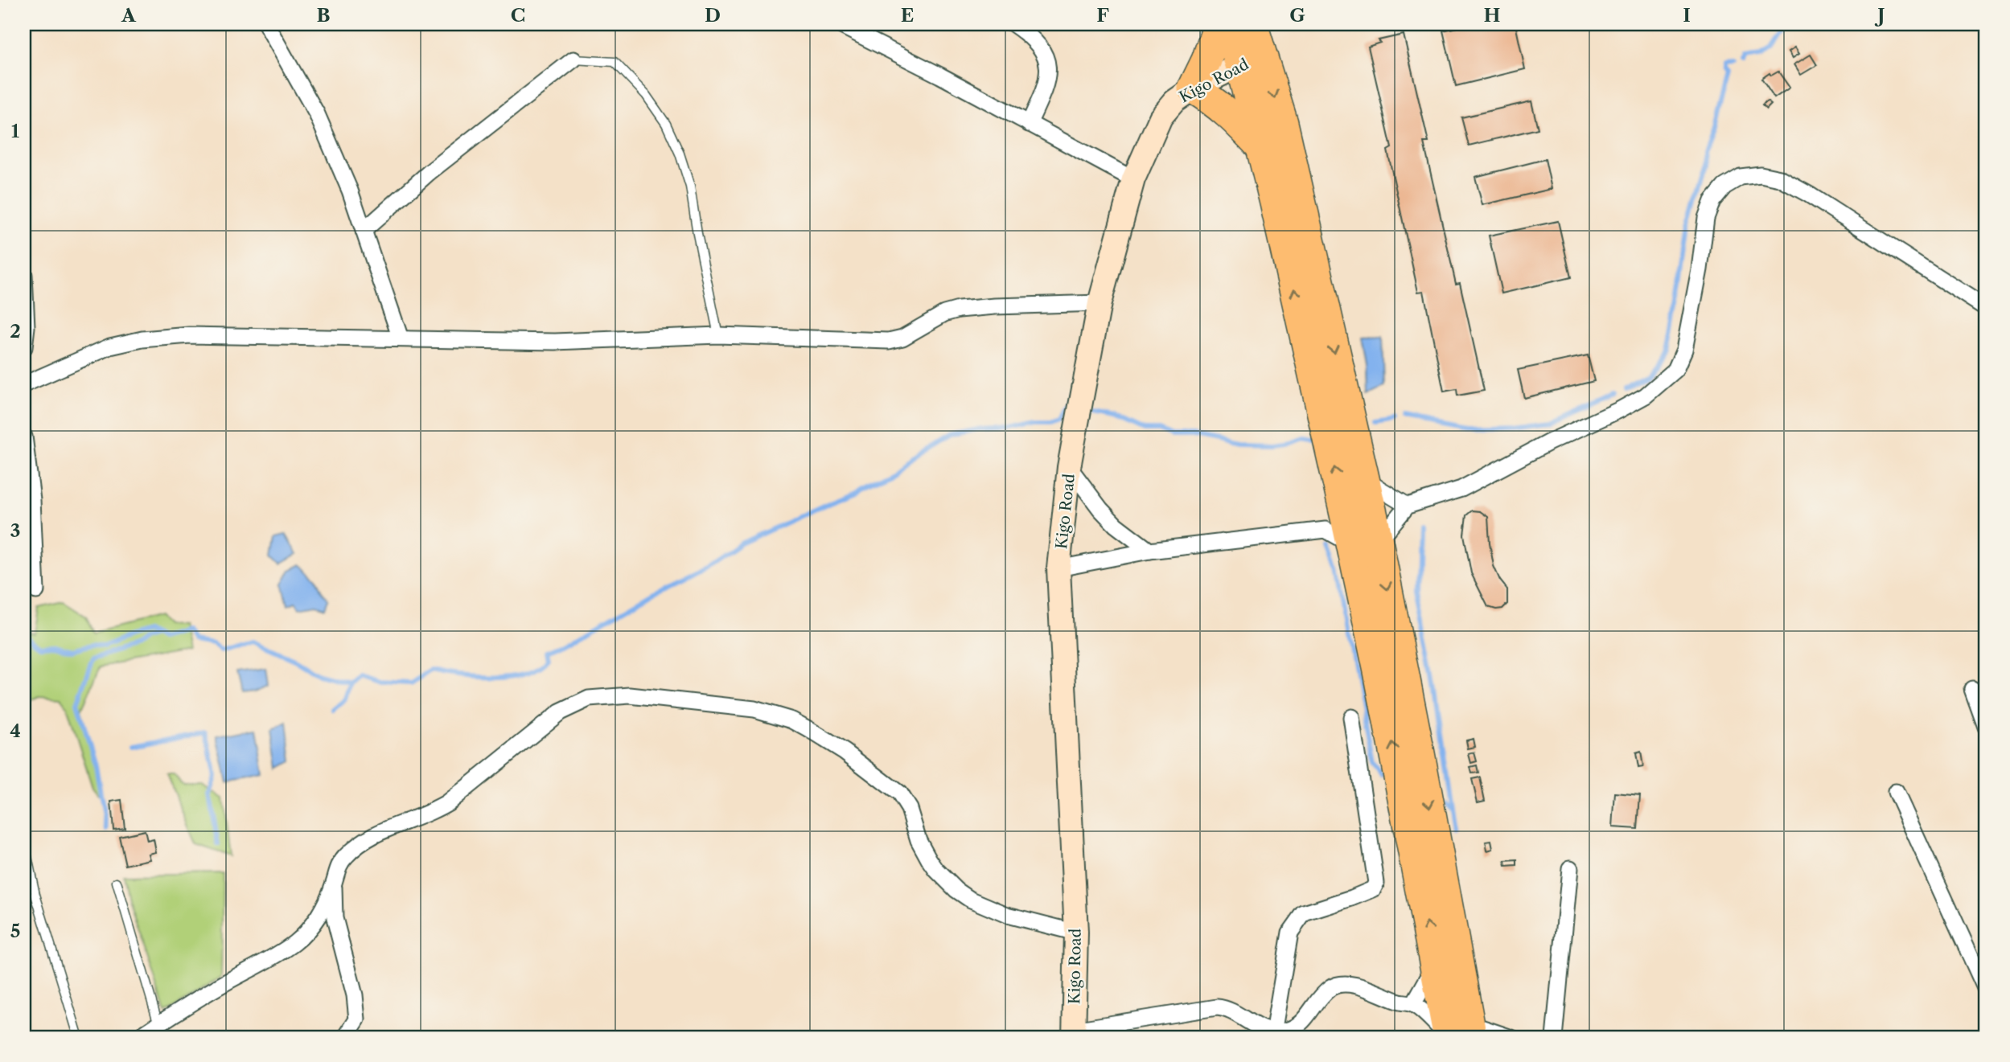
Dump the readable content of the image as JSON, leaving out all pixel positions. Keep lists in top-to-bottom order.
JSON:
{
  "streets": {
    "street": ["Kigo Road"]
  },
  "grid": {
    "columns": [
      "A",
      "B",
      "C",
      "D",
      "E",
      "F",
      "G",
      "H",
      "I",
      "J"
    ],
    "rows": [
      "1",
      "2",
      "3",
      "4",
      "5"
    ]
  }
}
